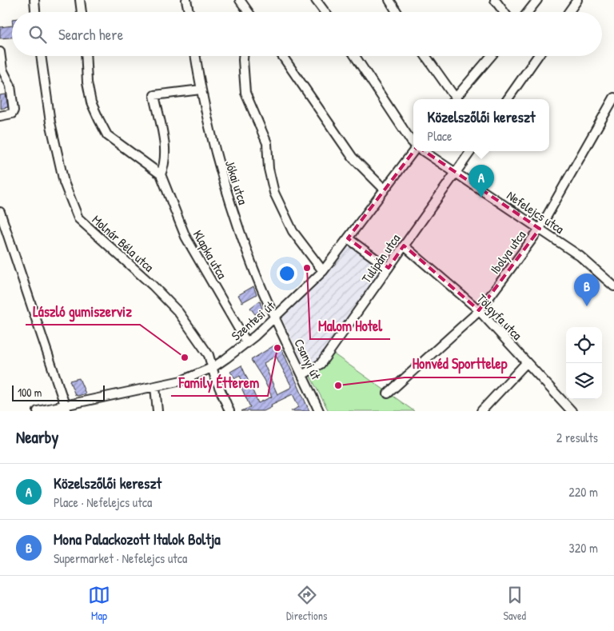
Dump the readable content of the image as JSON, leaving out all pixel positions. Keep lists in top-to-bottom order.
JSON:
{
  "streets": {
    "street": [
      "Jókai utca",
      "Nefelejcs utca",
      "Molnár Béla utca",
      "Ibolya utca",
      "Klapka utca",
      "Tulipán utca",
      "Tölgyfa utca",
      "Szentesi út",
      "Csanyi út"
    ]
  },
  "crossings": [
    ["Jókai utca", "Szentesi út"],
    ["Jókai utca", "Csanyi út"],
    ["Nefelejcs utca", "Ibolya utca"],
    ["Nefelejcs utca", "Tulipán utca"],
    ["Molnár Béla utca", "Szentesi út"],
    ["Ibolya utca", "Tölgyfa utca"],
    ["Klapka utca", "Szentesi út"],
    ["Tulipán utca", "Tölgyfa utca"],
    ["Tulipán utca", "Csanyi út"],
    ["Szentesi út", "Csanyi út"]
  ],
  "places": [
    "Malom Hotel",
    "Family Étterem",
    "László gumiszerviz",
    "Honvéd Sporttelep"
  ],
  "scale_bar": "100 m",
  "page": {
    "search": "Search here",
    "popup": ["Közelszőlői kereszt", "Place"],
    "pins": ["A", "B"],
    "scale": "100 m",
    "heading": ["Nearby", "2 results"],
    "list": [
      {
        "mark": "A",
        "name": "Közelszőlői kereszt",
        "note": "Place · Nefelejcs utca",
        "value": "220 m"
      },
      {
        "mark": "B",
        "name": "Mona Palackozott Italok Boltja",
        "note": "Supermarket · Nefelejcs utca",
        "value": "320 m"
      }
    ],
    "nav": ["Map", "Directions", "Saved"]
  }
}
